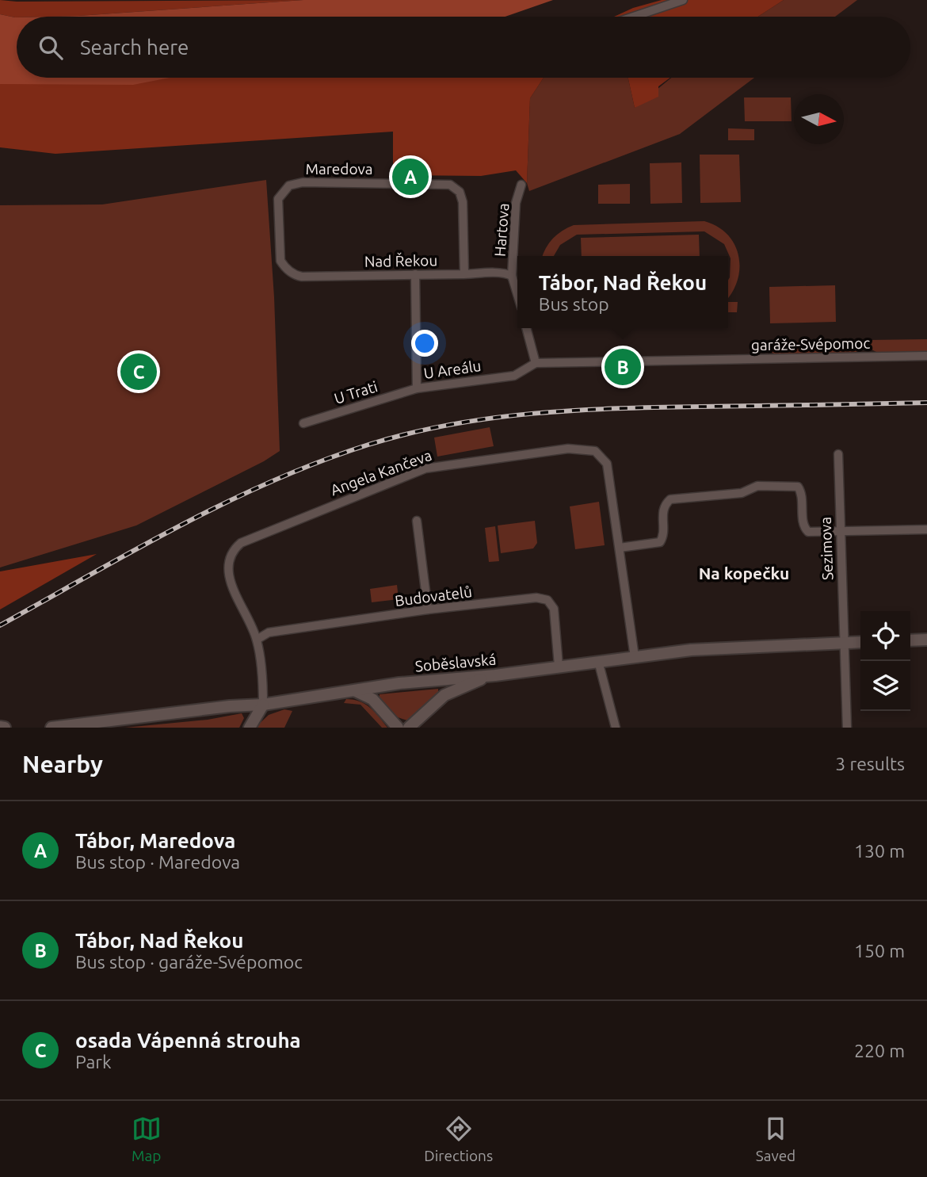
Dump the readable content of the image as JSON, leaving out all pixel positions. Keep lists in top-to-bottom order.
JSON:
{
  "streets": {
    "main road": ["Soběslavská"],
    "street": [
      "Maredova",
      "Hartova",
      "Nad Řekou",
      "garáže-Svépomoc",
      "U Areálu",
      "U Trati",
      "Angela Kančeva",
      "Sezimova",
      "Budovatelů"
    ]
  },
  "crossings": [
    ["Maredova", "Nad Řekou"],
    ["Hartova", "Nad Řekou"],
    ["Nad Řekou", "U Areálu"],
    ["garáže-Svépomoc", "U Areálu"],
    ["U Areálu", "U Trati"],
    ["Angela Kančeva", "Budovatelů"],
    ["Angela Kančeva", "Soběslavská"],
    ["Sezimova", "Soběslavská"],
    ["Budovatelů", "Soběslavská"]
  ],
  "districts": ["Na kopečku"],
  "north": "right",
  "page": {
    "search": "Search here",
    "pins": ["A", "B", "C"],
    "popup": ["Tábor, Nad Řekou", "Bus stop"],
    "heading": ["Nearby", "3 results"],
    "list": [
      {
        "mark": "A",
        "name": "Tábor, Maredova",
        "note": "Bus stop · Maredova",
        "value": "130 m"
      },
      {
        "mark": "B",
        "name": "Tábor, Nad Řekou",
        "note": "Bus stop · garáže-Svépomoc",
        "value": "150 m"
      },
      {
        "mark": "C",
        "name": "osada Vápenná strouha",
        "note": "Park",
        "value": "220 m"
      }
    ],
    "nav": ["Map", "Directions", "Saved"]
  }
}
